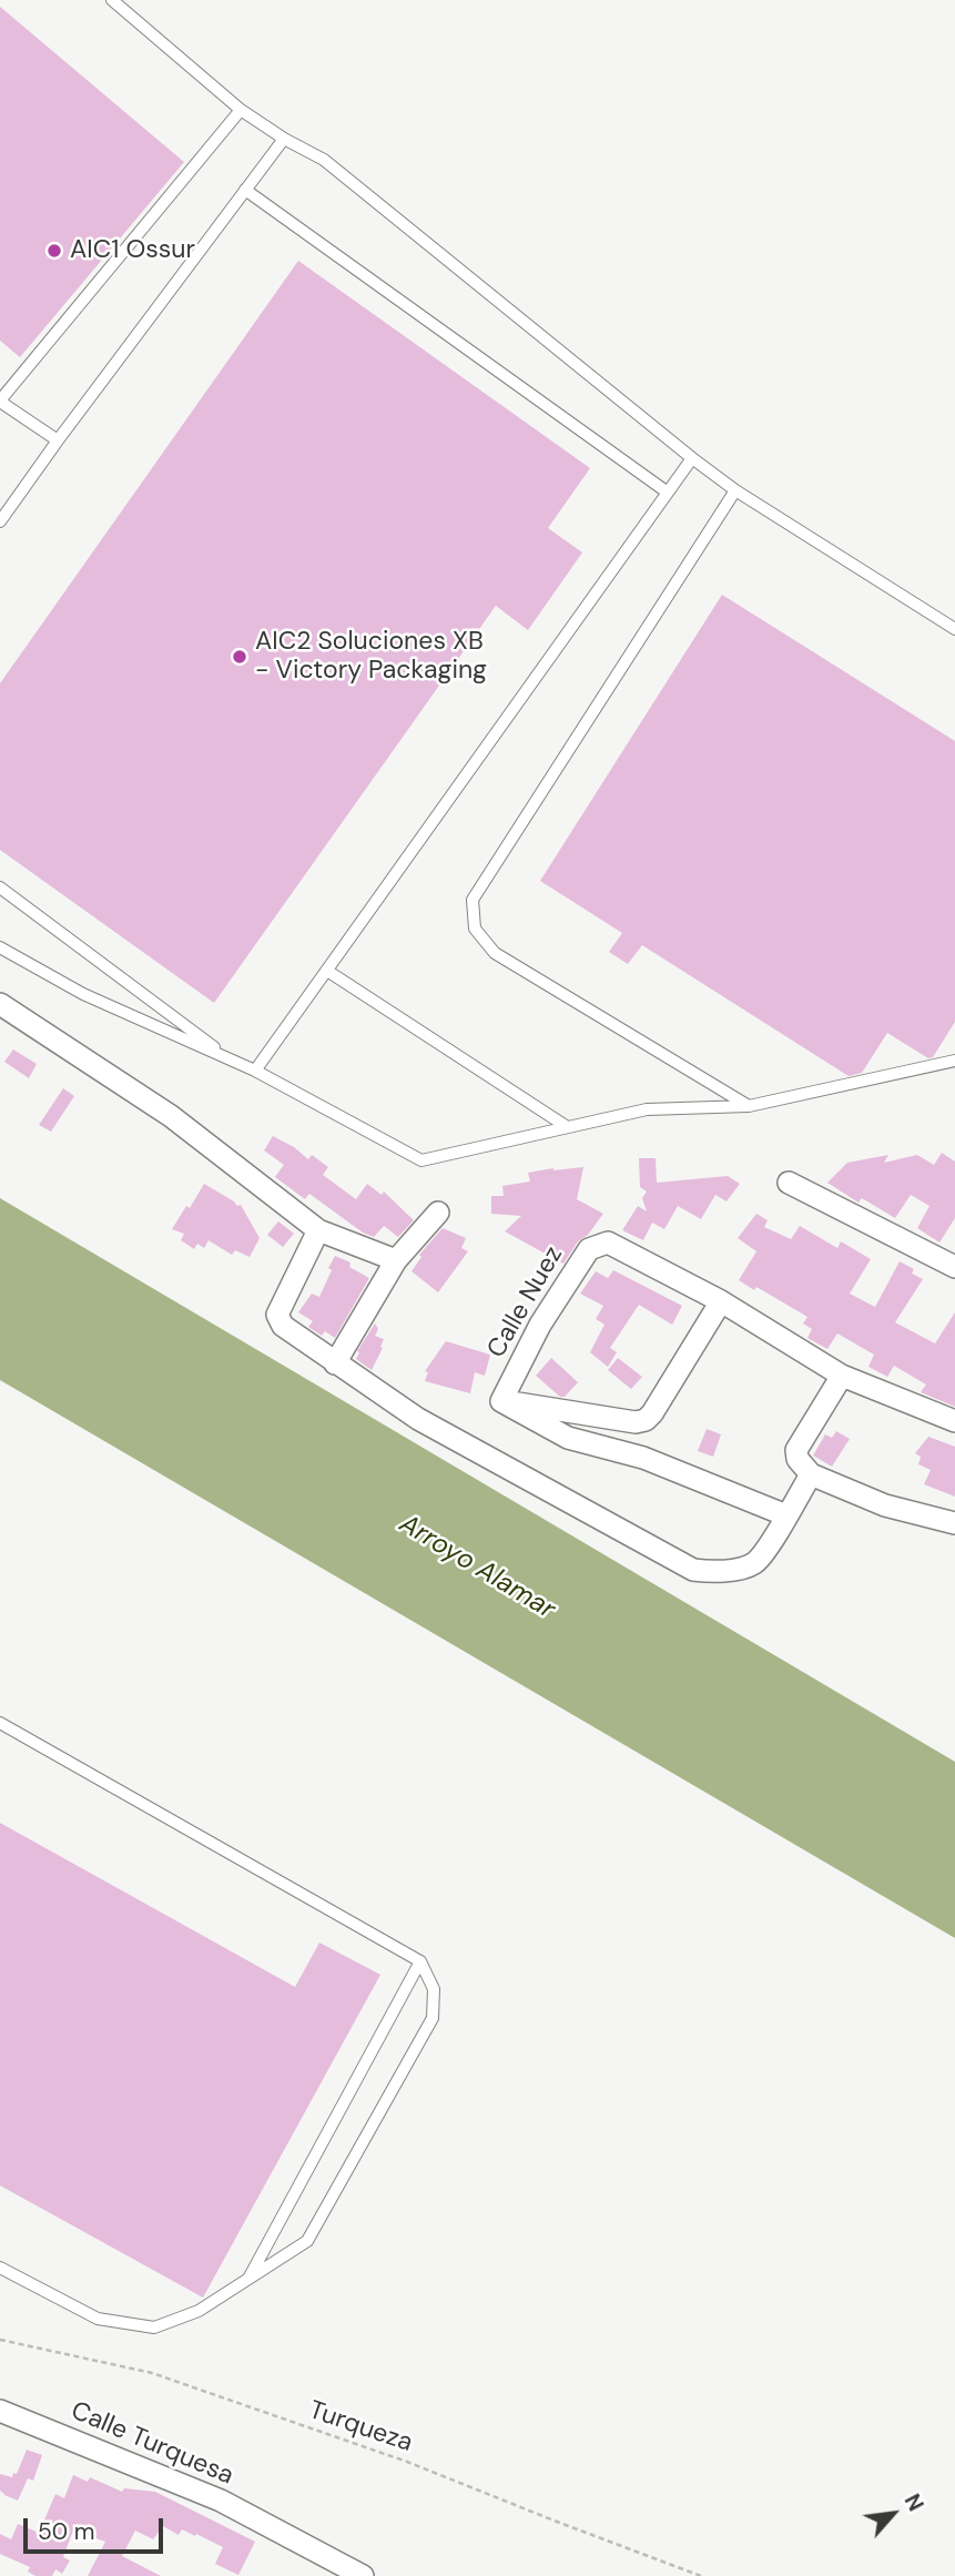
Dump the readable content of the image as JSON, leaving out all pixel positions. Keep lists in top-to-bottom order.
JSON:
{
  "streets": {
    "street": ["Calle Nuez", "Calle Turquesa"],
    "path": ["Turqueza"]
  },
  "water": ["Arroyo Alamar"],
  "places": ["AIC1 Ossur", "AIC2 Soluciones XB - Victory Packaging"],
  "scale_bar": "50 m",
  "north": "top right"
}
